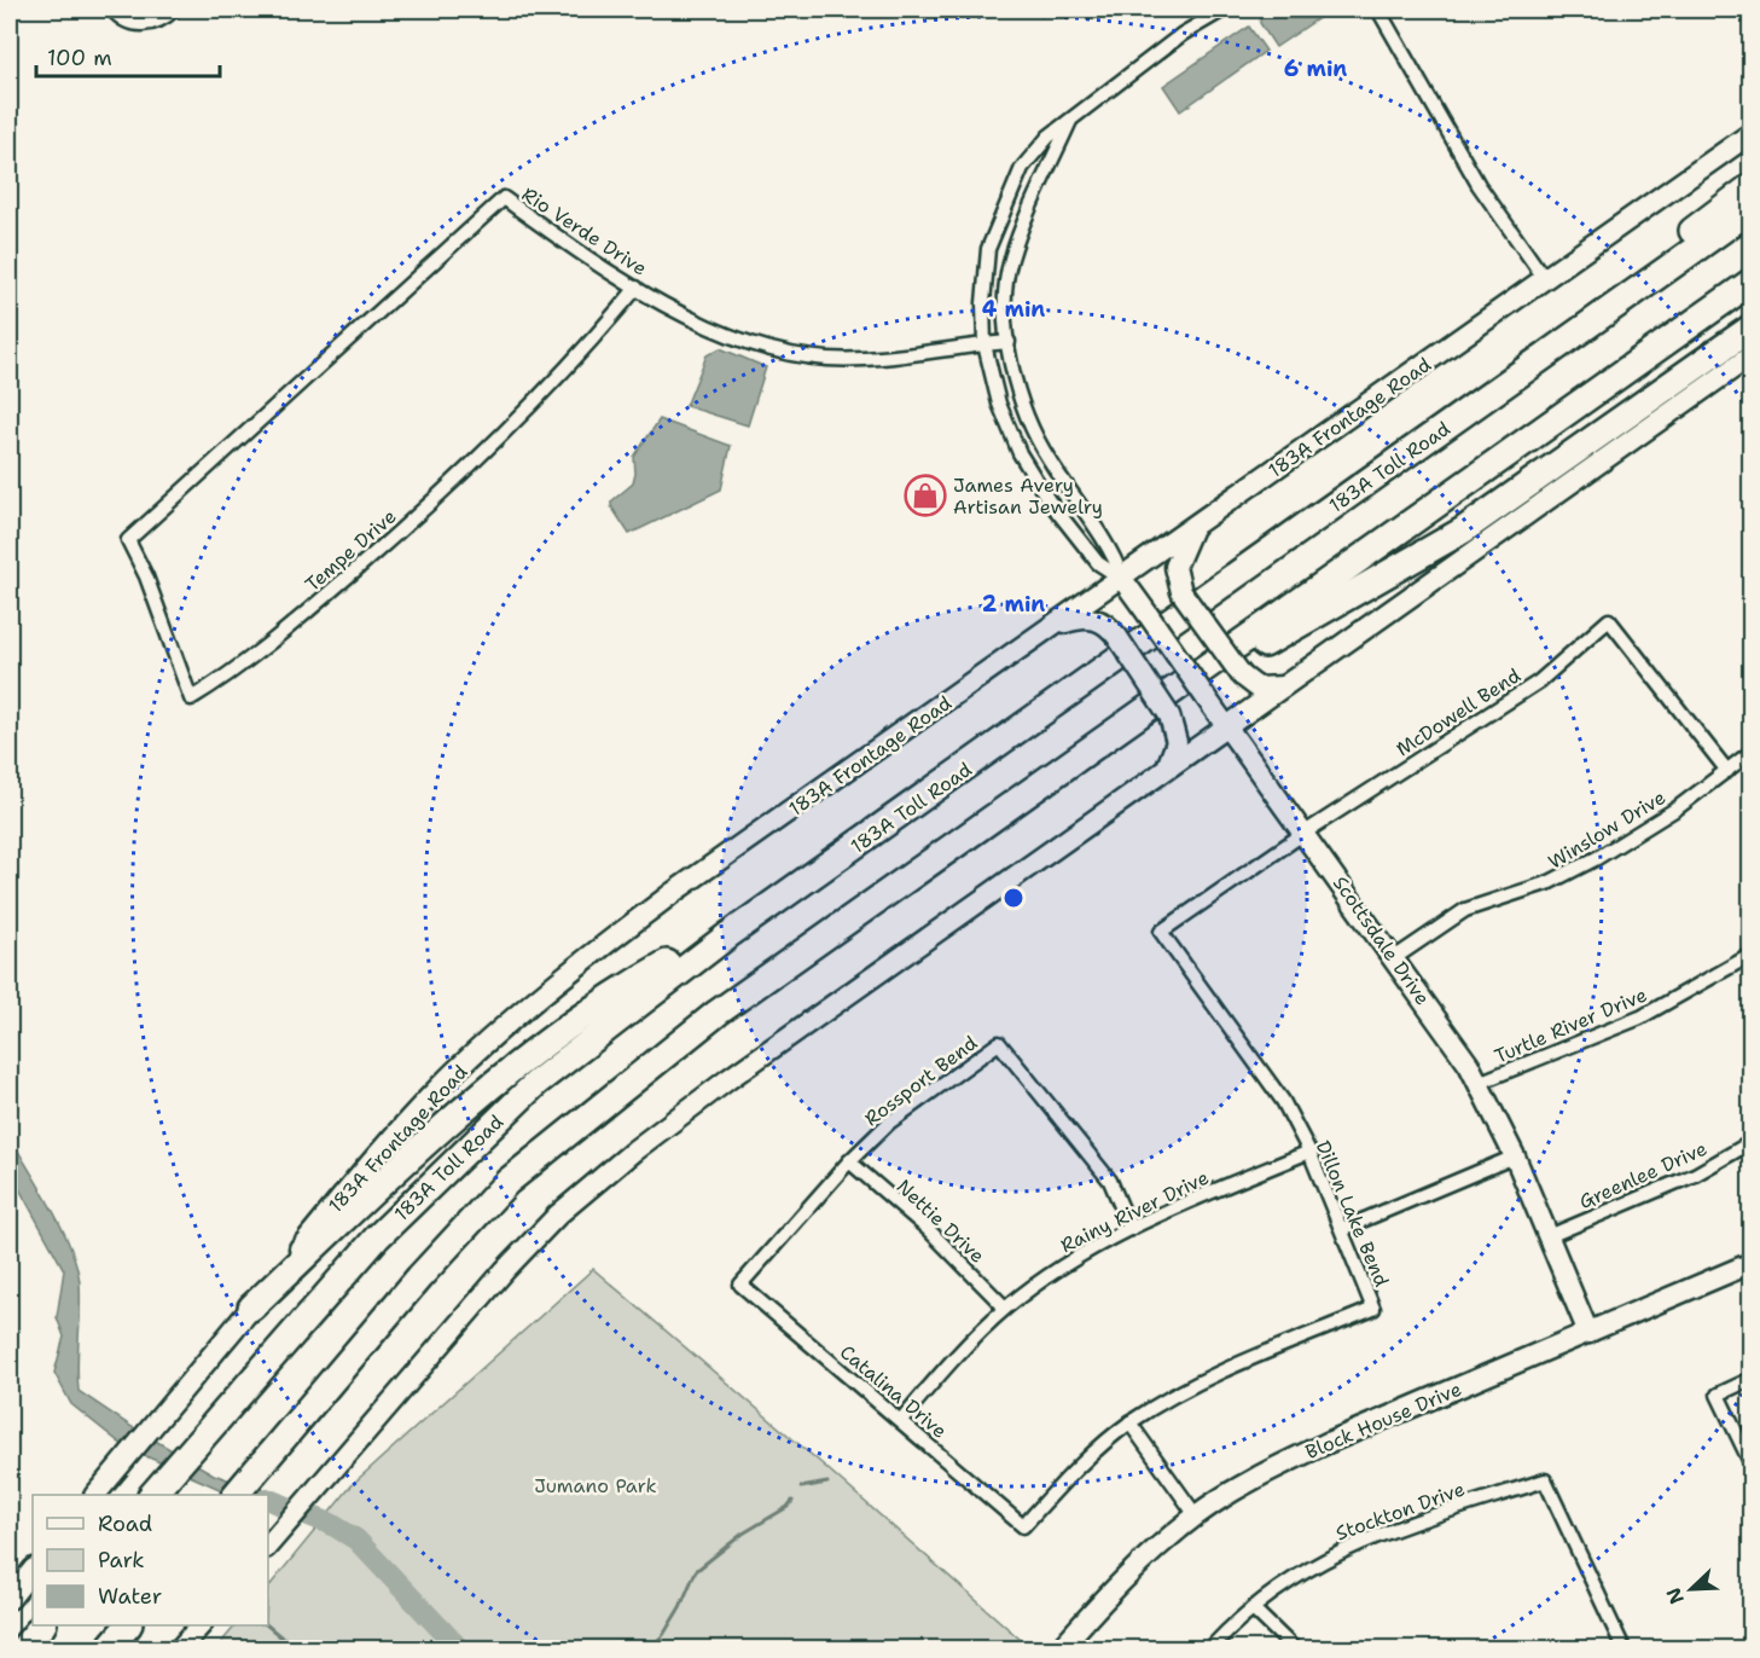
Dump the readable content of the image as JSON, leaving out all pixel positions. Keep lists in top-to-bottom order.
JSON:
{
  "streets": {
    "highway": ["183A Toll Road"],
    "main road": ["183A Frontage Road", "Scottsdale Drive", "Block House Drive"],
    "street": [
      "Rio Verde Drive",
      "Tempe Drive",
      "McDowell Bend",
      "Winslow Drive",
      "Turtle River Drive",
      "Rossport Bend",
      "Greenlee Drive",
      "Rainy River Drive",
      "Dillon Lake Bend",
      "Nettie Drive",
      "Catalina Drive",
      "Stockton Drive"
    ]
  },
  "crossings": [
    ["Rio Verde Drive", "Tempe Drive"],
    ["Rio Verde Drive", "Scottsdale Drive"],
    ["183A Frontage Road", "Scottsdale Drive"],
    ["McDowell Bend", "Winslow Drive"],
    ["McDowell Bend", "Scottsdale Drive"],
    ["McDowell Bend", "Dillon Lake Bend"],
    ["Winslow Drive", "Scottsdale Drive"],
    ["Scottsdale Drive", "Turtle River Drive"],
    ["Scottsdale Drive", "Greenlee Drive"],
    ["Scottsdale Drive", "Block House Drive"],
    ["Rossport Bend", "Rainy River Drive"],
    ["Rossport Bend", "Nettie Drive"],
    ["Rossport Bend", "Catalina Drive"],
    ["Rainy River Drive", "Dillon Lake Bend"],
    ["Rainy River Drive", "Nettie Drive"],
    ["Rainy River Drive", "Catalina Drive"],
    ["Dillon Lake Bend", "Catalina Drive"]
  ],
  "parks": ["Jumano Park"],
  "places": {
    "shop": ["James Avery Artisan Jewelry"]
  },
  "legend": ["Road", "Park", "Water"],
  "scale_bar": "100 m",
  "north": "bottom left",
  "rings": ["6 min", "4 min", "2 min"]
}
